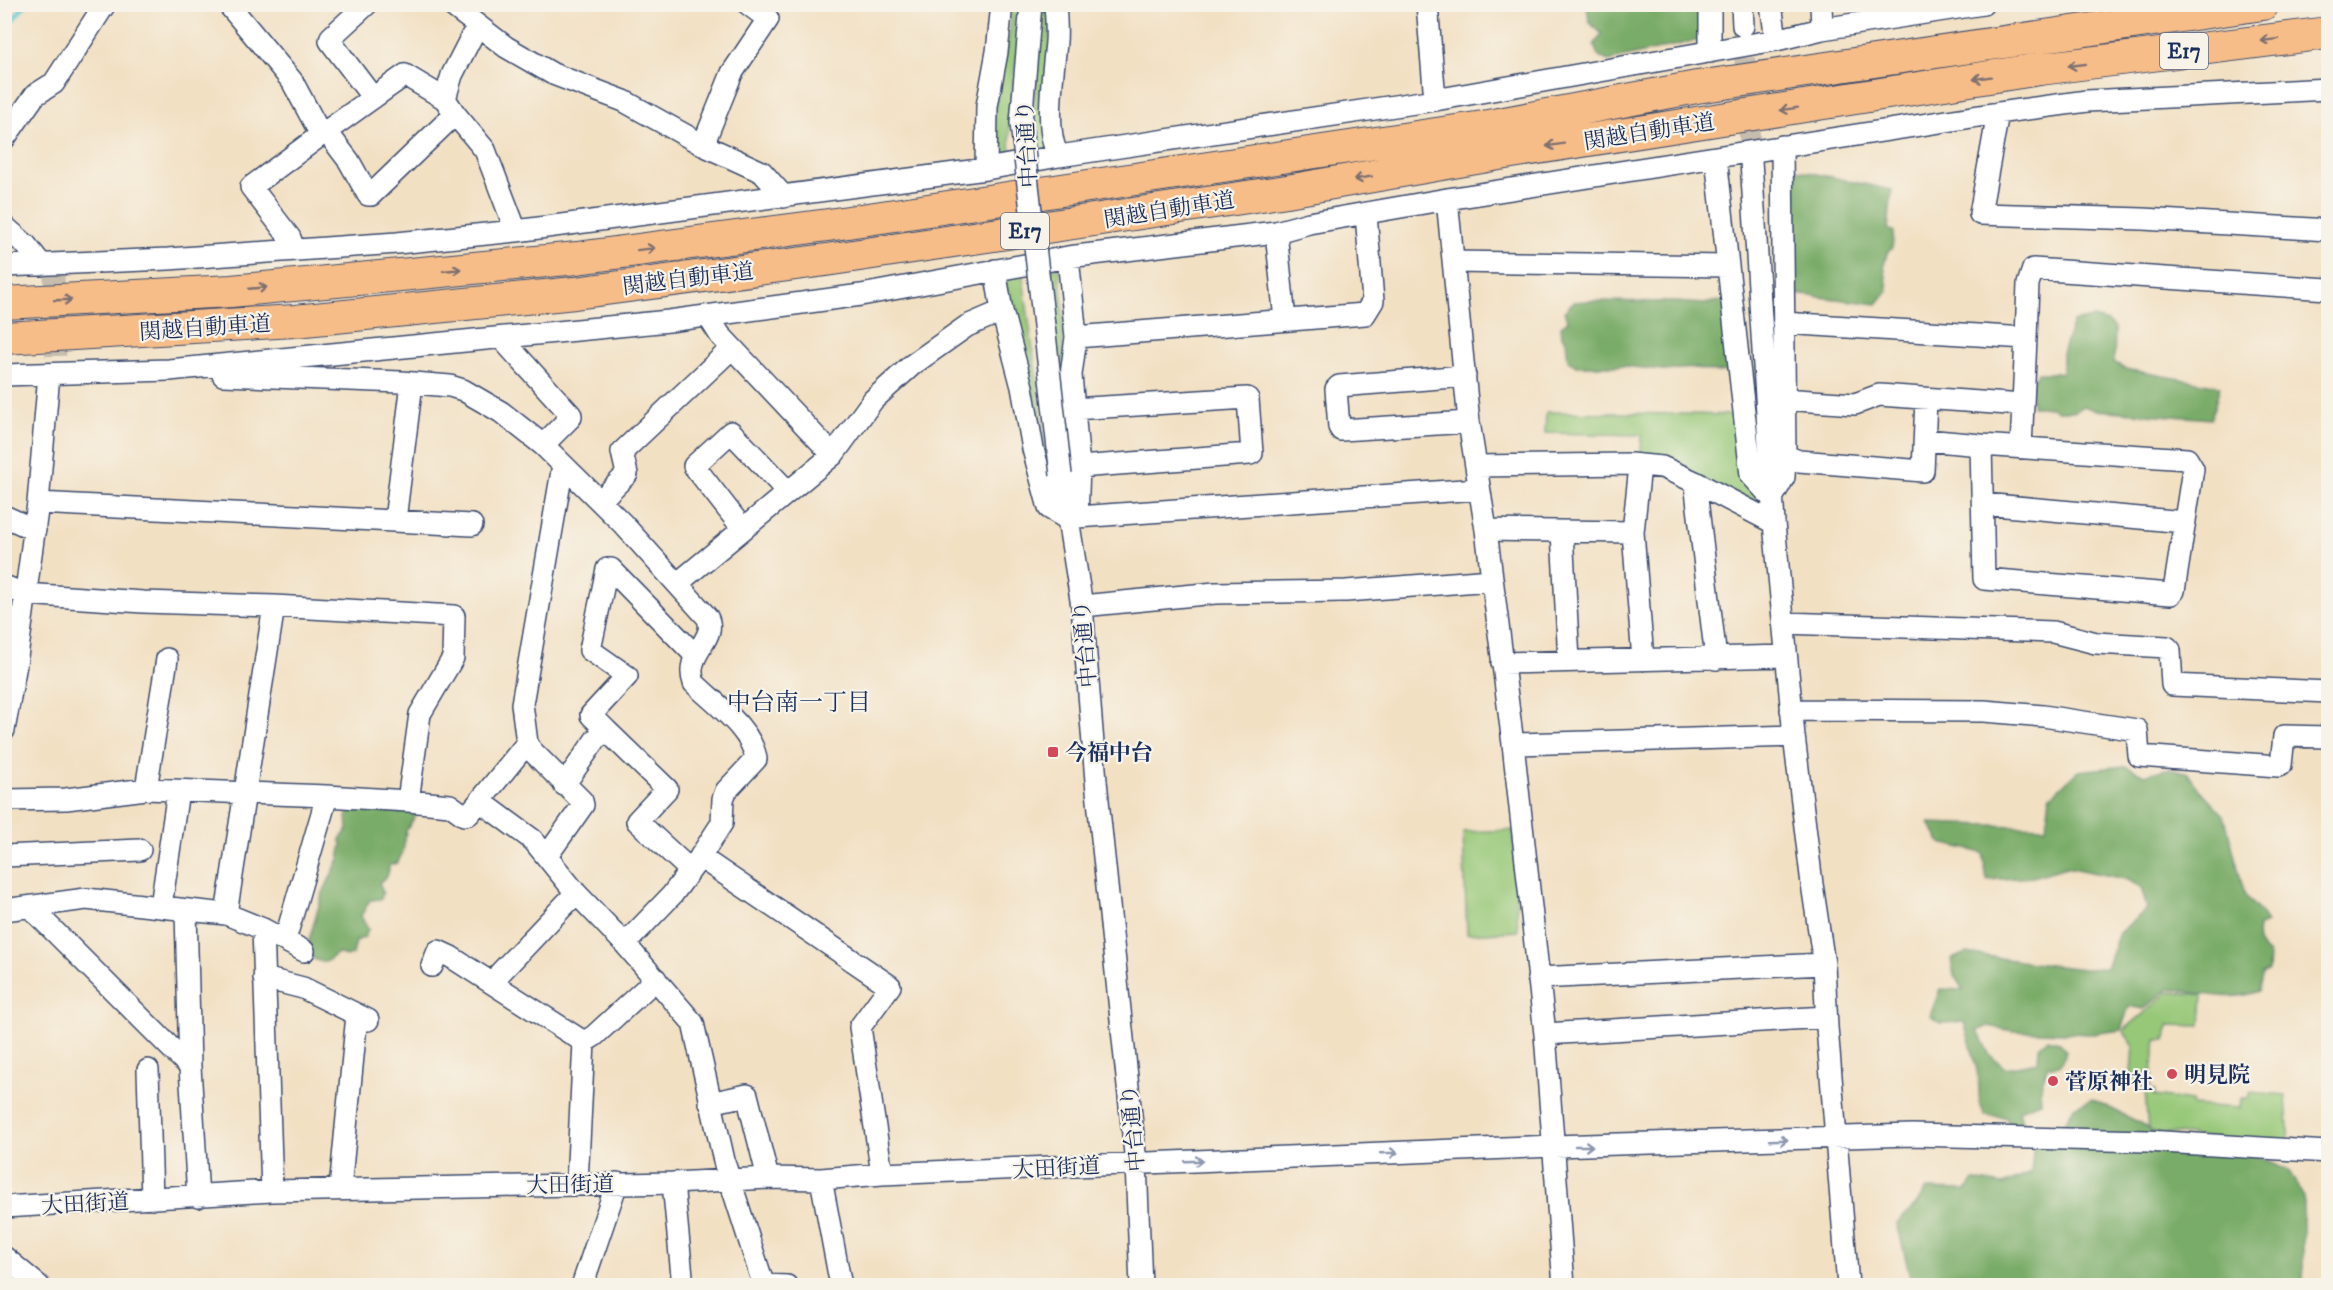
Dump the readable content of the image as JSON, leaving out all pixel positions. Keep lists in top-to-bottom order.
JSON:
{
  "streets": {
    "highway": ["E17", "関越自動車道"],
    "street": ["中台通り", "大田街道"]
  },
  "crossings": [
    ["中台通り", "大田街道"]
  ],
  "districts": ["中台南一丁目"],
  "places": {
    "transit": ["今福中台"],
    "other": ["明見院", "菅原神社"]
  }
}
